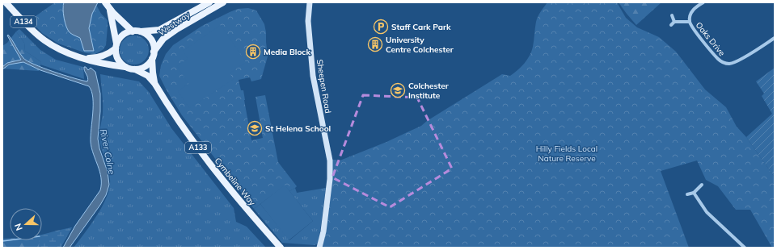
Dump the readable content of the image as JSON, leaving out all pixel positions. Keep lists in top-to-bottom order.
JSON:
{
  "streets": {
    "main road": [
      "A134",
      "Westway",
      "A133",
      "Cymbeline Way"
    ],
    "street": ["Oaks Drive", "Sheepen Road"]
  },
  "crossings": [
    ["A134", "Westway"],
    ["A134", "A133"],
    ["Westway", "A133"],
    ["A133", "Cymbeline Way"]
  ],
  "water": ["River Colne"],
  "parks": ["Hilly Fields Local Nature Reserve"],
  "places": {
    "parking": ["Staff Cark Park"],
    "building": ["University Centre Colchester", "Media Block"],
    "school or university": ["Colchester Institute", "St Helena School"]
  },
  "north": "left"
}
